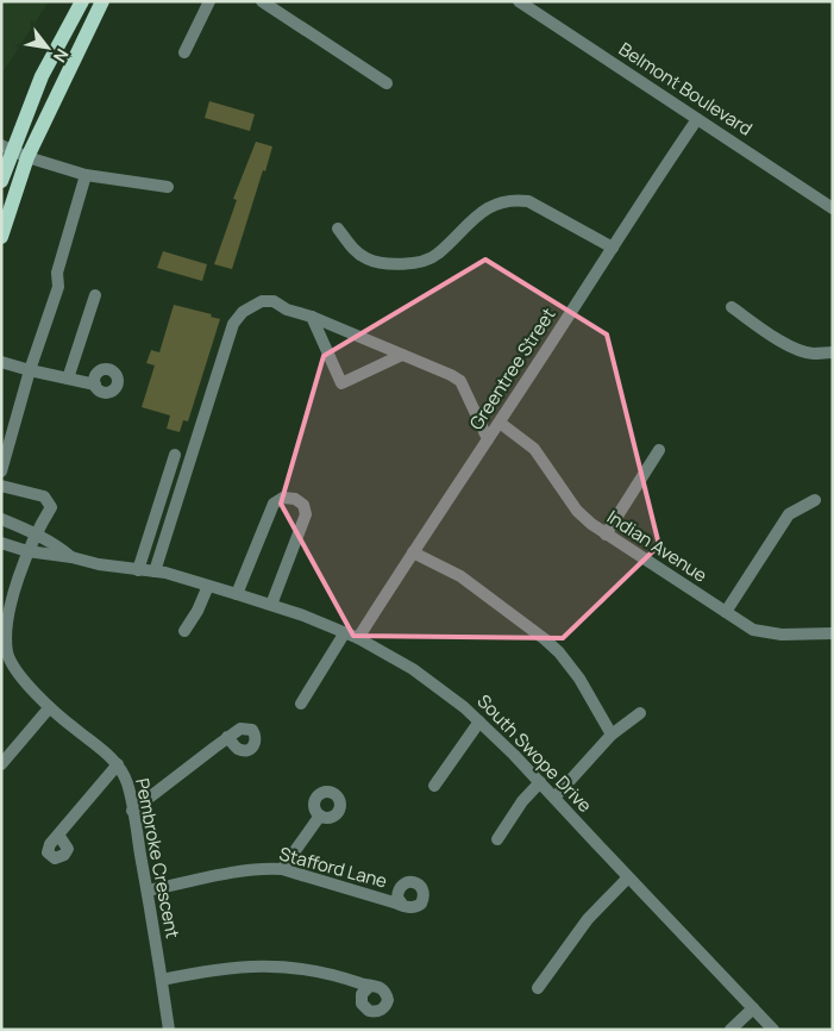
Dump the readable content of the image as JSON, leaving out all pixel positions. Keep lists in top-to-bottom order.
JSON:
{
  "streets": {
    "street": [
      "Belmont Boulevard",
      "Greentree Street",
      "Indian Avenue",
      "South Swope Drive",
      "Pembroke Crescent",
      "Stafford Lane"
    ]
  },
  "crossings": [
    ["Belmont Boulevard", "Greentree Street"],
    ["Greentree Street", "Indian Avenue"],
    ["Greentree Street", "South Swope Drive"],
    ["South Swope Drive", "Pembroke Crescent"],
    ["Pembroke Crescent", "Stafford Lane"]
  ],
  "north": "bottom right"
}
